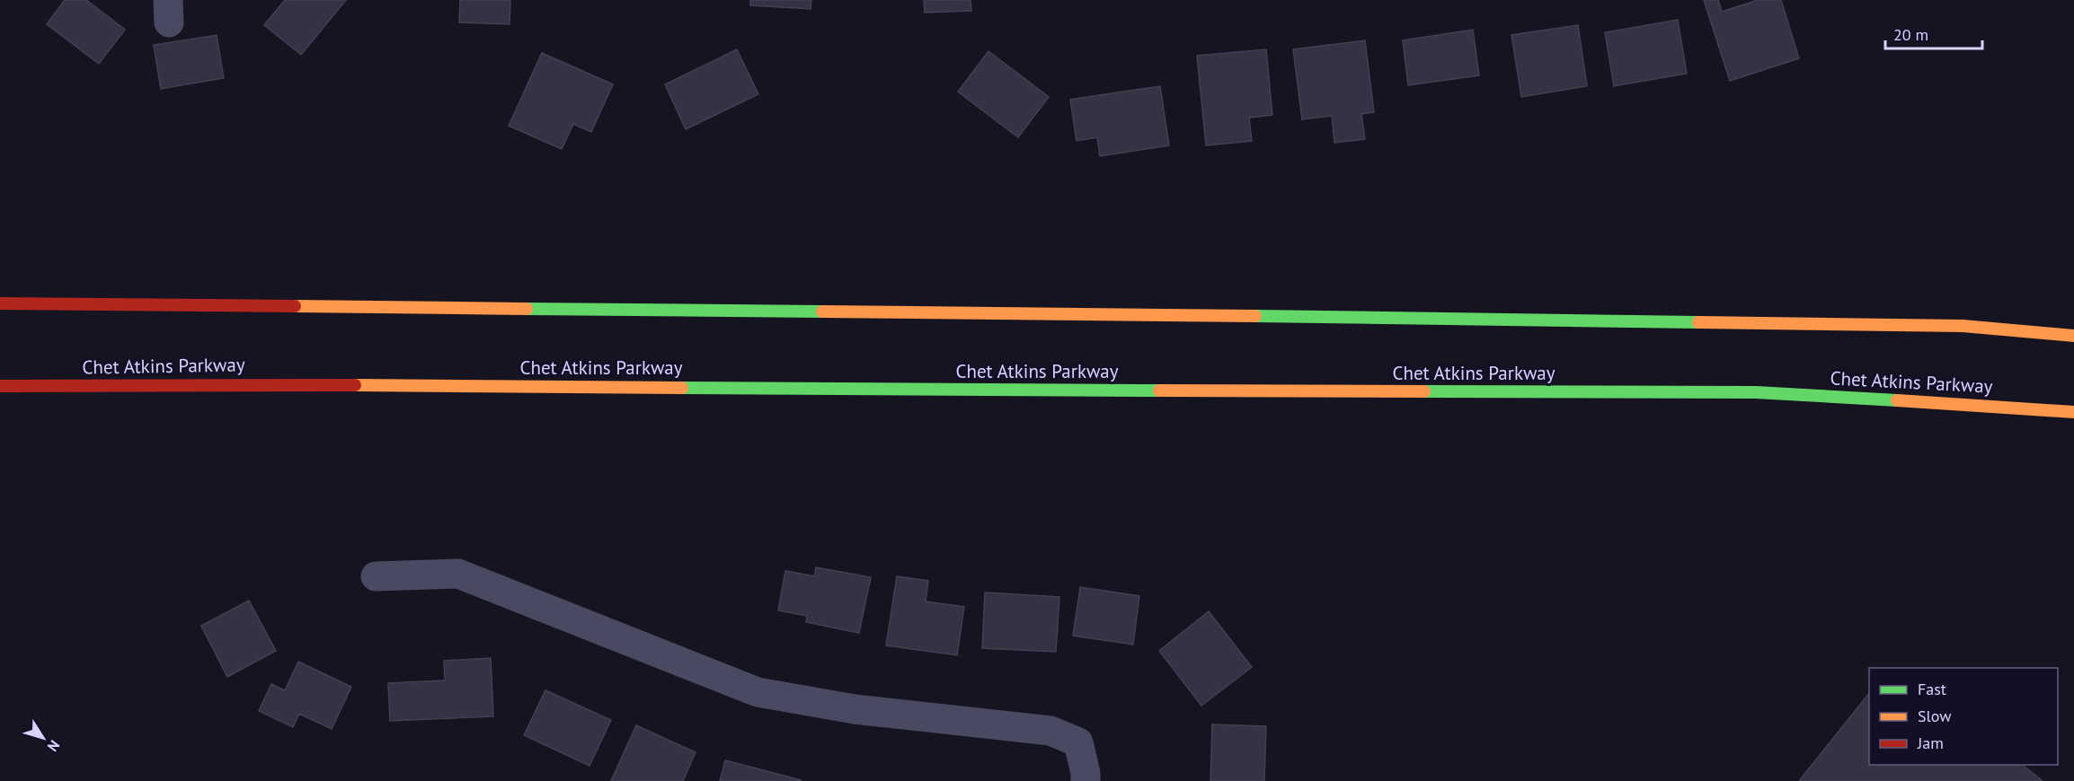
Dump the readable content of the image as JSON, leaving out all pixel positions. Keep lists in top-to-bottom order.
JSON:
{
  "streets": {
    "highway": ["Chet Atkins Parkway"]
  },
  "legend": ["Fast", "Slow", "Jam"],
  "scale_bar": "20 m",
  "north": "bottom right"
}
